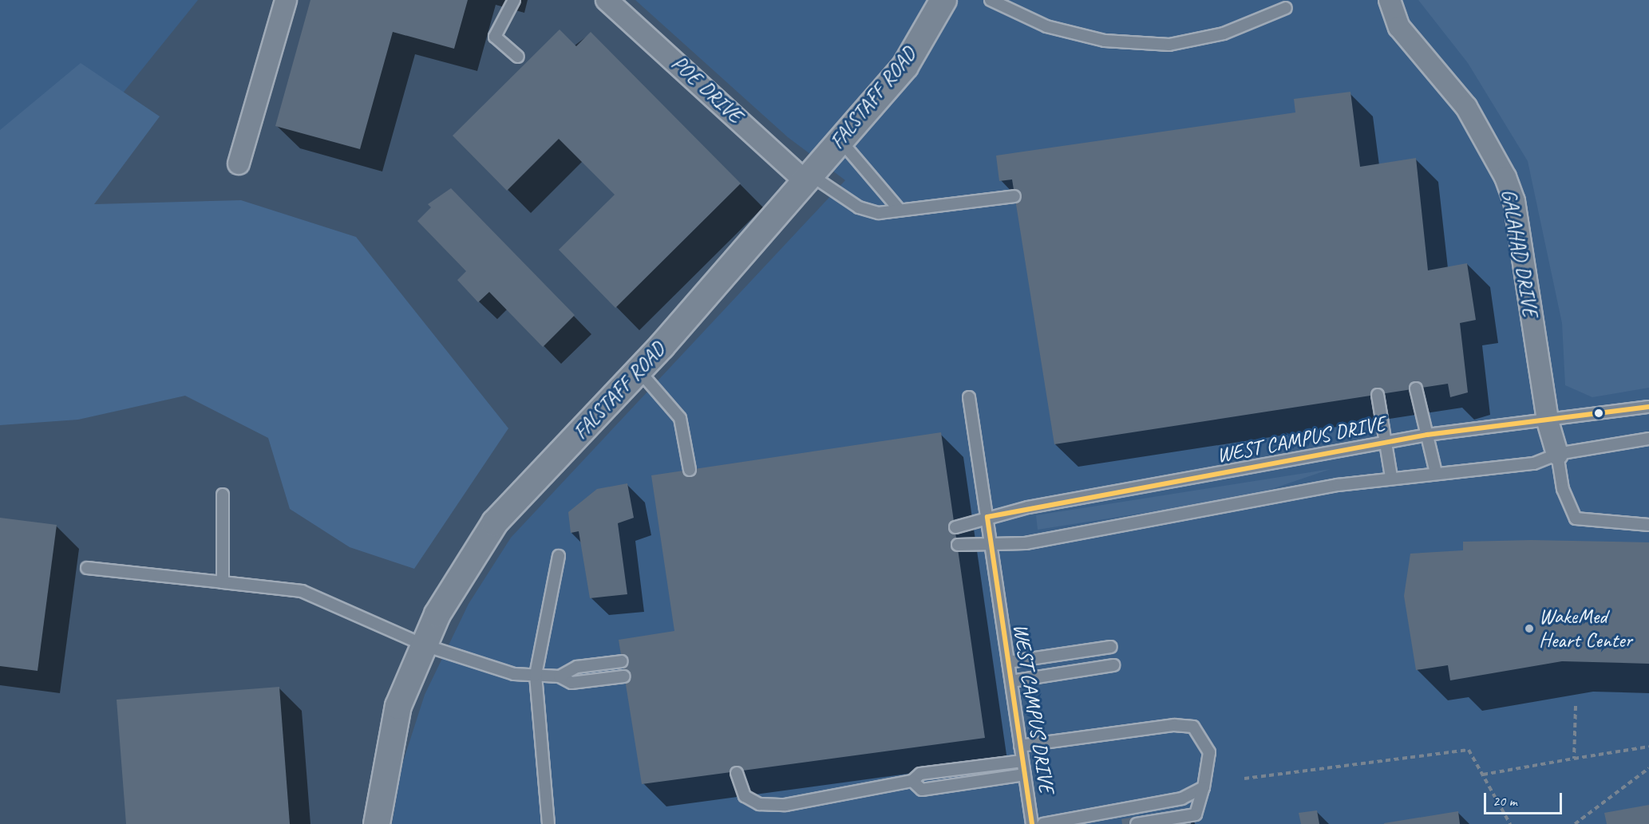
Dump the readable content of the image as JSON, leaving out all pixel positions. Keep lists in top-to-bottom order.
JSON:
{
  "streets": {
    "street": ["POE DRIVE", "FALSTAFF ROAD", "GALAHAD DRIVE"],
    "lane": ["WEST CAMPUS DRIVE"]
  },
  "crossings": [
    ["POE DRIVE", "FALSTAFF ROAD"],
    ["GALAHAD DRIVE", "WEST CAMPUS DRIVE"]
  ],
  "places": ["WakeMed Heart Center"],
  "scale_bar": "20 m"
}
